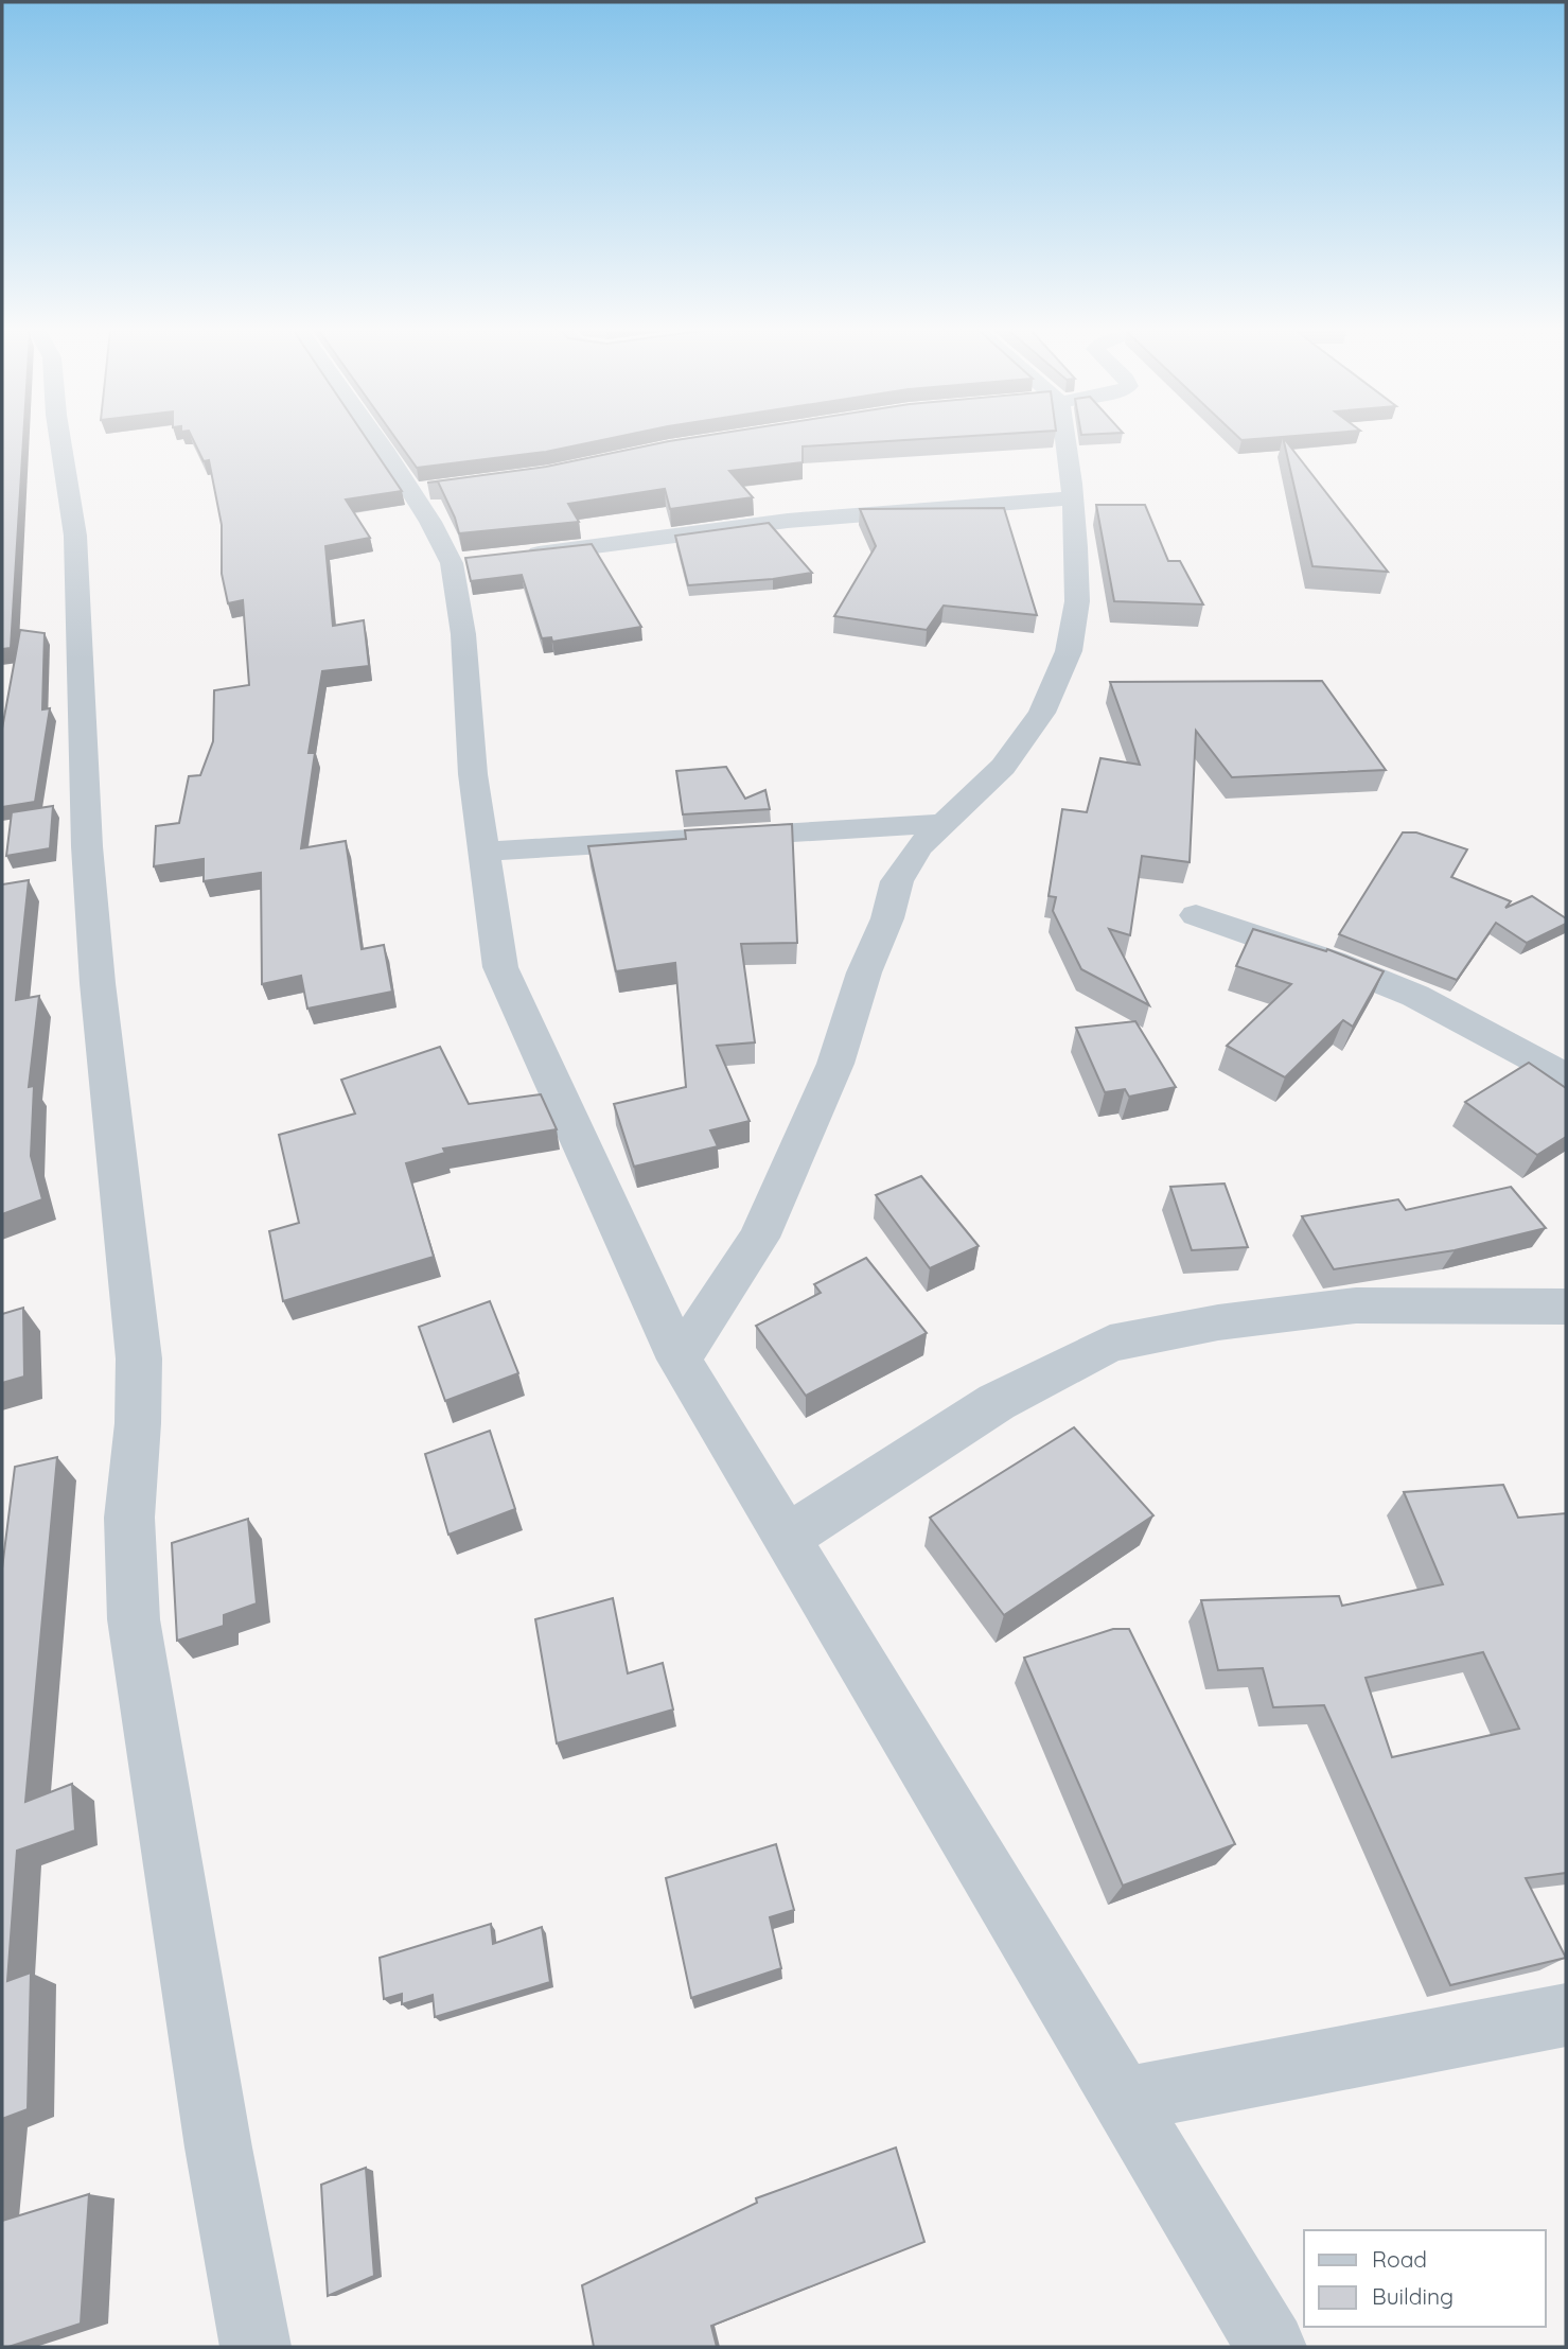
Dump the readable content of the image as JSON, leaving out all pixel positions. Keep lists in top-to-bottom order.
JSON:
{
  "legend": ["Road", "Building"]
}
